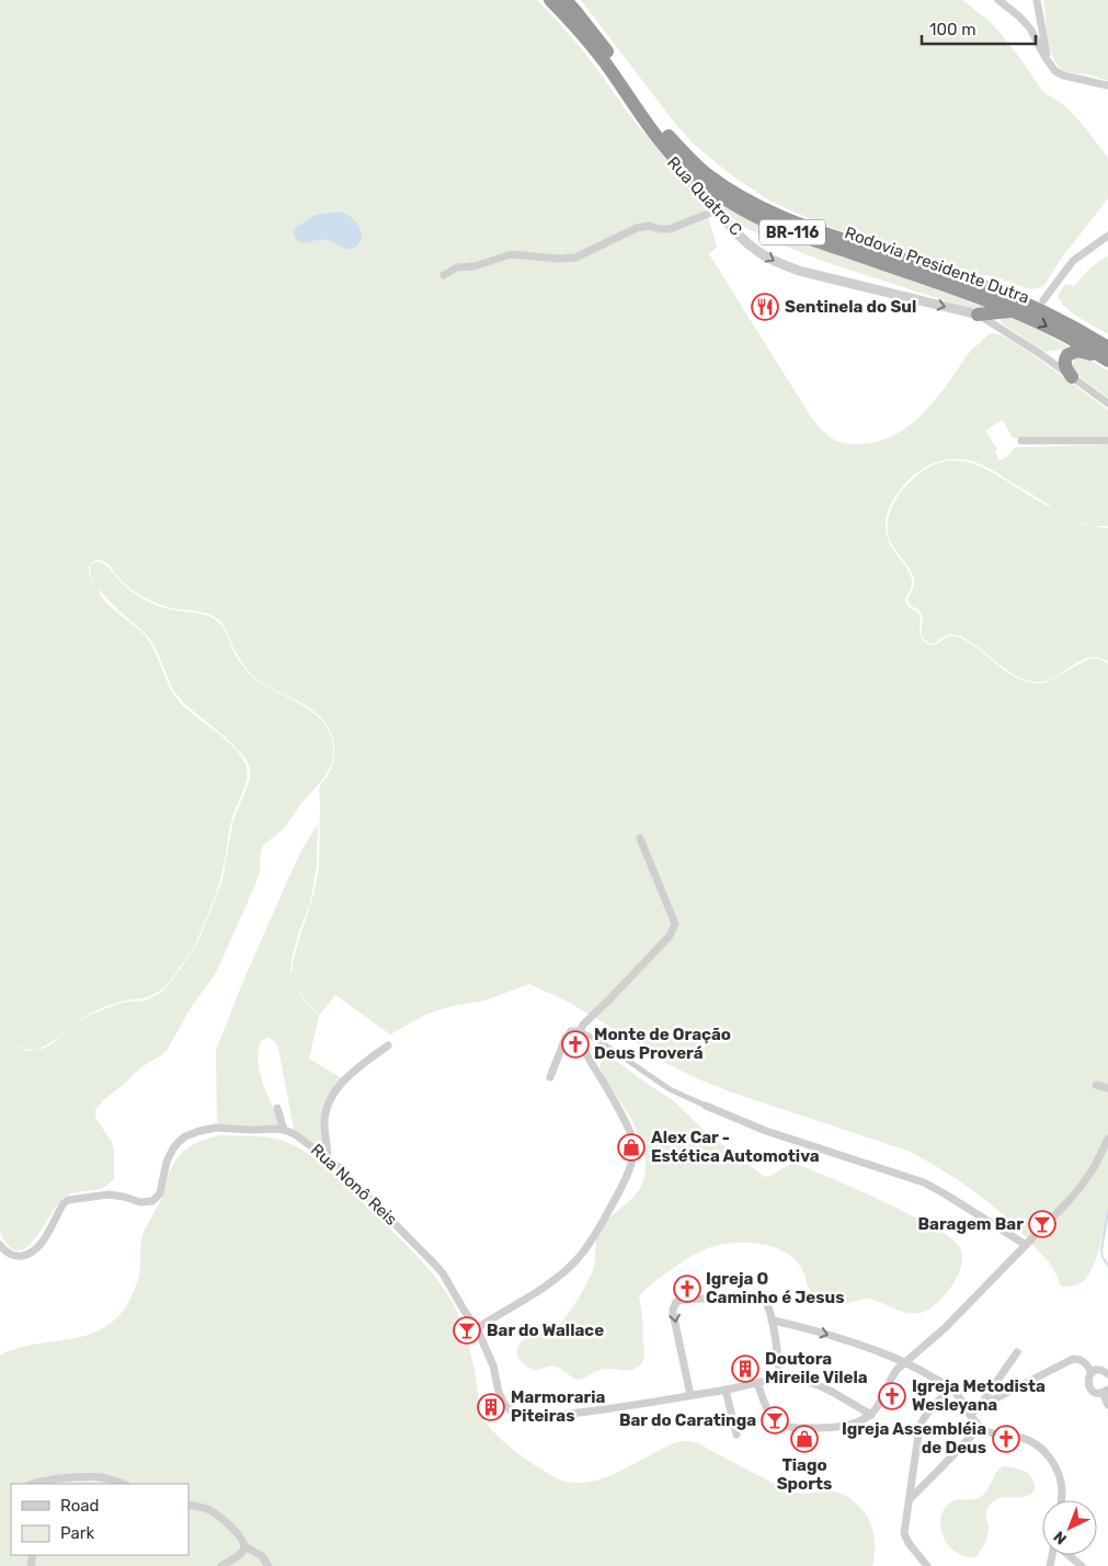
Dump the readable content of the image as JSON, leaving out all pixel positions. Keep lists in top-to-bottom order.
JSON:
{
  "streets": {
    "highway": ["BR-116", "Rodovia Presidente Dutra"],
    "street": ["Rua Quatro C", "Rua Nonô Reis"]
  },
  "crossings": [
    ["Rua Quatro C", "Rodovia Presidente Dutra"]
  ],
  "one_way": ["Rua Quatro C"],
  "places": {
    "restaurant": ["Sentinela do Sul"],
    "church": [
      "Monte de Oração Deus Proverá",
      "Igreja O Caminho é Jesus",
      "Igreja Metodista Wesleyana",
      "Igreja Assembléia de Deus"
    ],
    "shop": ["Alex Car - Estética Automotiva", "Tiago Sports"],
    "bar": ["Baragem Bar", "Bar do Wallace", "Bar do Caratinga"],
    "building": ["Doutora Mireile Vilela", "Marmoraria Piteiras"]
  },
  "legend": ["Road", "Park"],
  "scale_bar": "100 m",
  "north": "bottom left"
}
